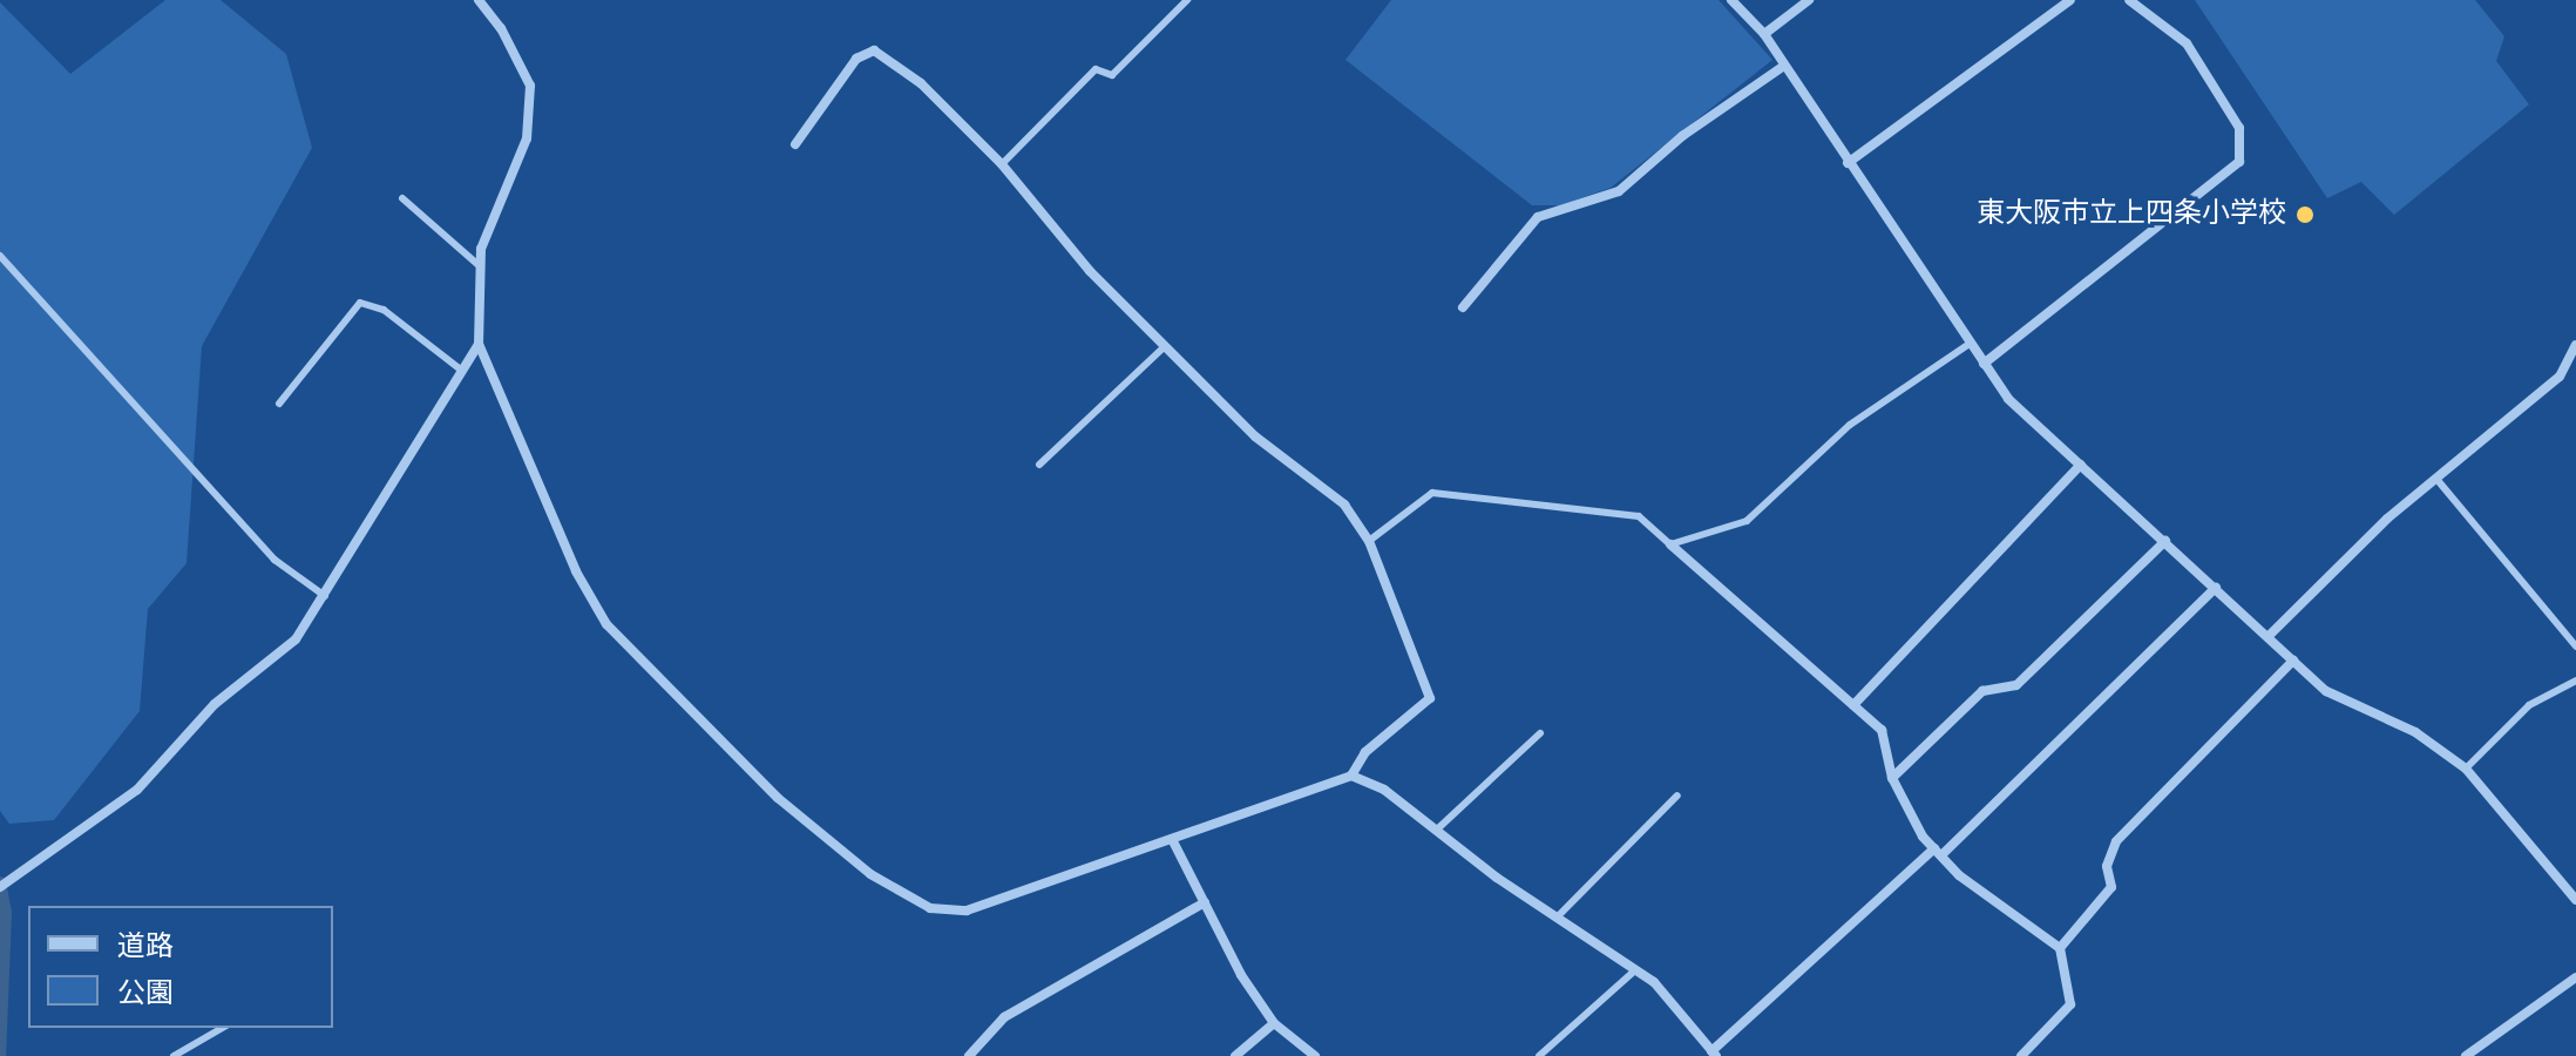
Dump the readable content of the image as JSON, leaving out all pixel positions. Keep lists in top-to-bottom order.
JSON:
{
  "places": ["東大阪市立上四条小学校"],
  "legend": ["道路", "公園"]
}
